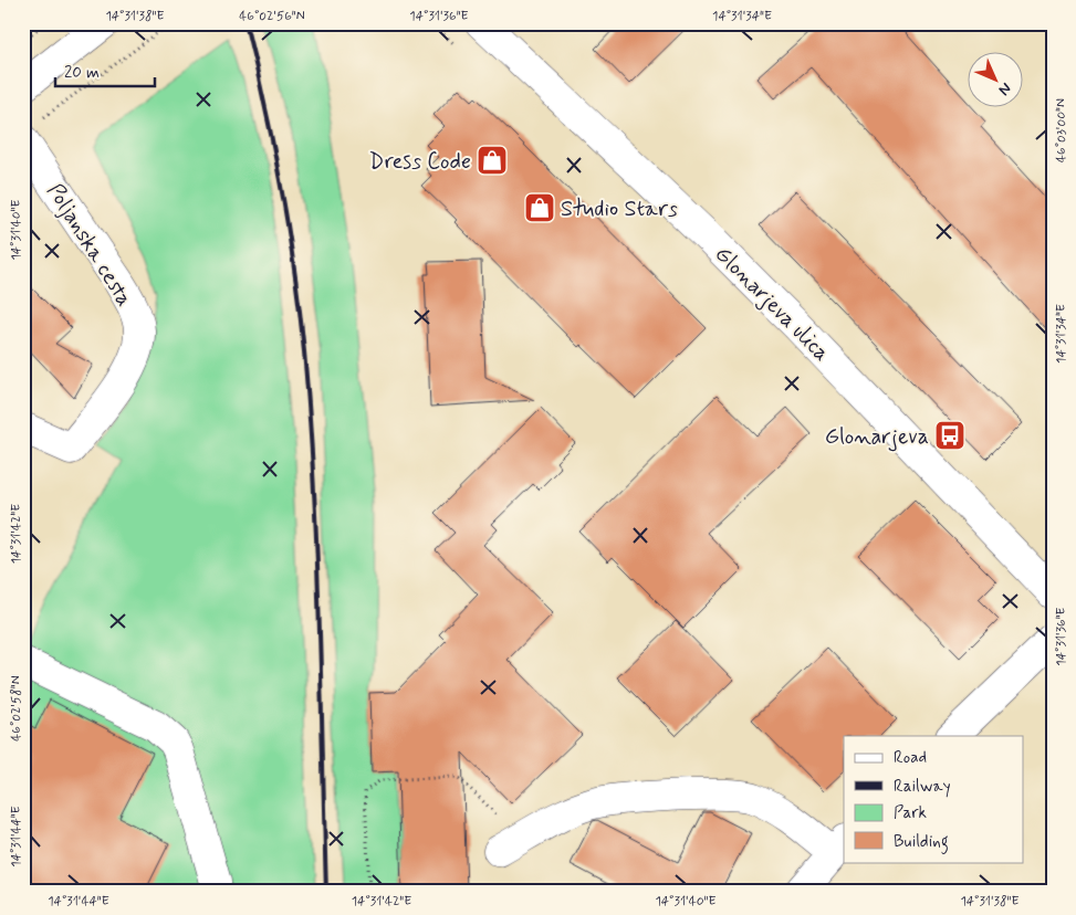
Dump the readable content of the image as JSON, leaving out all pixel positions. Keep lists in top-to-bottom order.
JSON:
{
  "streets": {
    "street": ["Poljanska cesta", "Glonarjeva ulica"]
  },
  "places": {
    "shop": ["Dress Code", "Studio Stars"],
    "bus stop": ["Glonarjeva"]
  },
  "legend": [
    "Road",
    "Railway",
    "Park",
    "Building"
  ],
  "scale_bar": "20 m",
  "north": "bottom right",
  "coordinates": [
    "14°31'38\"E",
    "46°02'56\"N",
    "14°31'36\"E",
    "14°31'34\"E",
    "46°03'00\"N",
    "14°31'40\"E",
    "14°31'42\"E",
    "46°02'58\"N",
    "14°31'44\"E"
  ]
}
